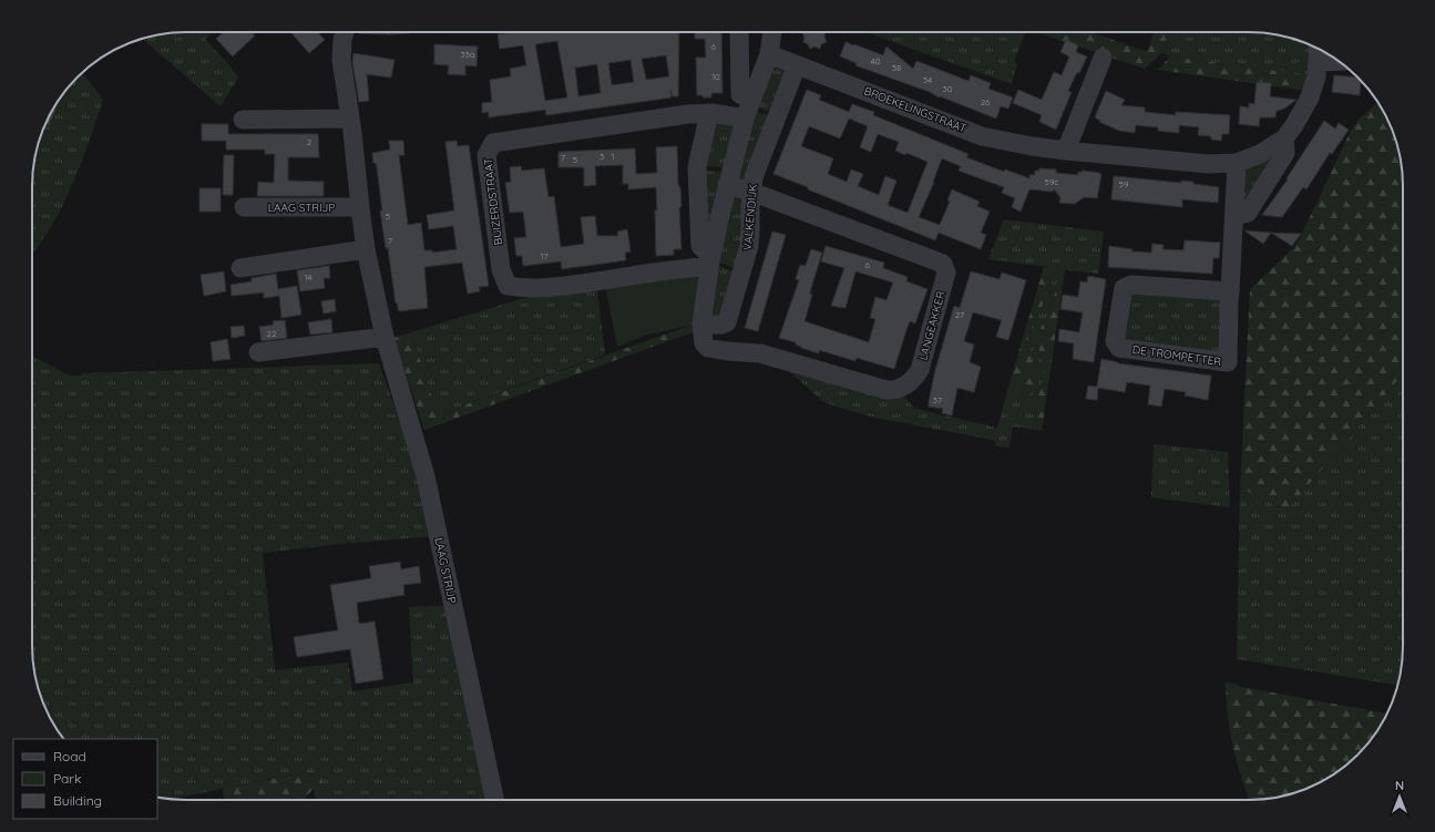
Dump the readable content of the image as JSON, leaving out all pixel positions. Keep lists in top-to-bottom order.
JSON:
{
  "streets": {
    "street": [
      "BROEKELINGSTRAAT",
      "BUIZERDSTRAAT",
      "LAAG STRIJP",
      "VALKENDIJK",
      "LANGEAKKER",
      "DE TROMPETTER"
    ]
  },
  "crossings": [
    ["BROEKELINGSTRAAT", "VALKENDIJK"],
    ["BROEKELINGSTRAAT", "DE TROMPETTER"],
    ["VALKENDIJK", "LANGEAKKER"]
  ],
  "house_numbers": [
    "6",
    "33a",
    "40",
    "38",
    "10",
    "34",
    "30",
    "26",
    "2",
    "3",
    "1",
    "7",
    "5",
    "59c",
    "59",
    "5",
    "7",
    "17",
    "6",
    "14",
    "27",
    "22",
    "37"
  ],
  "legend": ["Road", "Park", "Building"],
  "north": "top"
}
